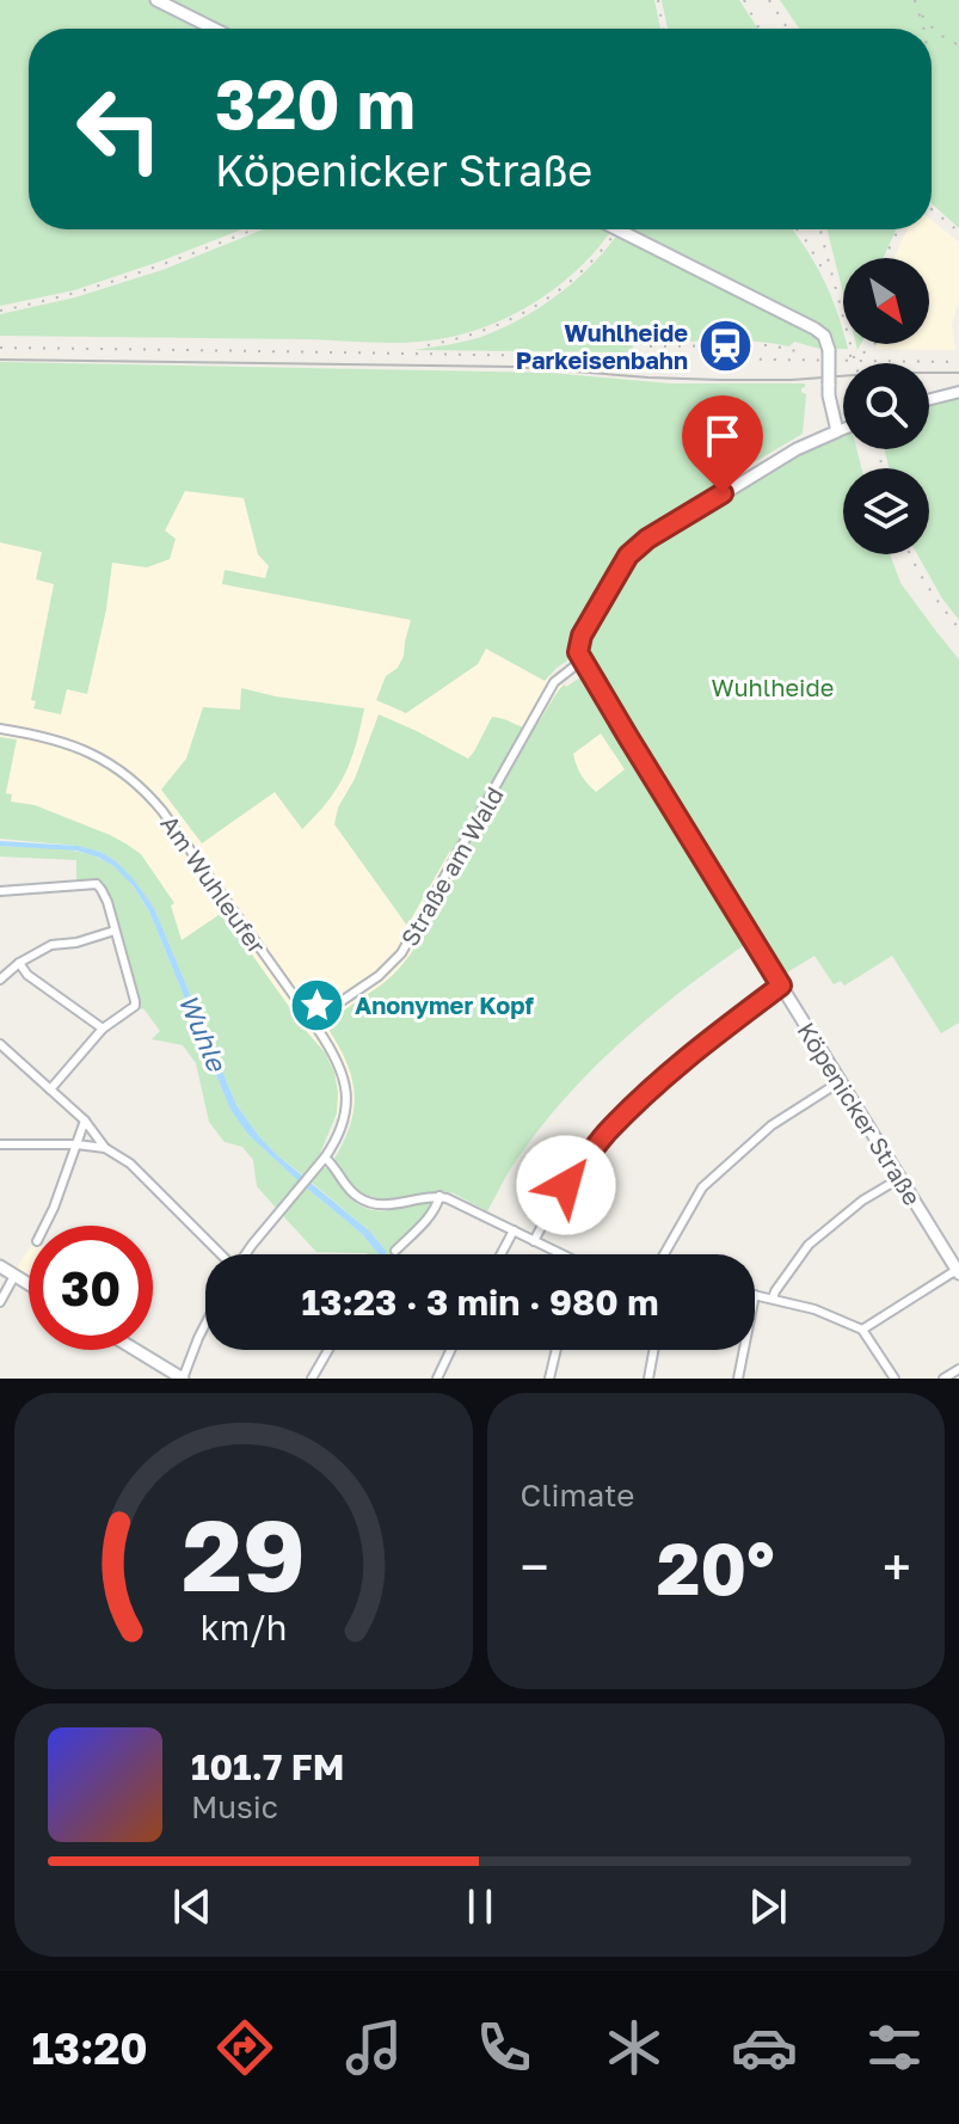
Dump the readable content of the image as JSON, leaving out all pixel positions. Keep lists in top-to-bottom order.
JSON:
{
  "streets": {
    "main road": ["Köpenicker Straße"],
    "street": ["Straße am Wald", "Am Wuhleufer"]
  },
  "crossings": [
    ["Straße am Wald", "Am Wuhleufer"],
    ["Straße am Wald", "Köpenicker Straße"]
  ],
  "water": ["Wuhle"],
  "parks": ["Wuhlheide"],
  "places": {
    "station": ["Wuhlheide Parkeisenbahn"],
    "place": ["Anonymer Kopf"]
  },
  "north": "bottom right",
  "page": {
    "turn": ["320 m", "Köpenicker Straße"],
    "limit": "30",
    "trip": "13:23 · 3 min · 980 m",
    "tile": "Climate",
    "heat": ["−", "20°", "+"],
    "song": ["101.7 FM", "Music"],
    "tabs": "13:20",
    "gauge": ["29", "km/h"]
  }
}
